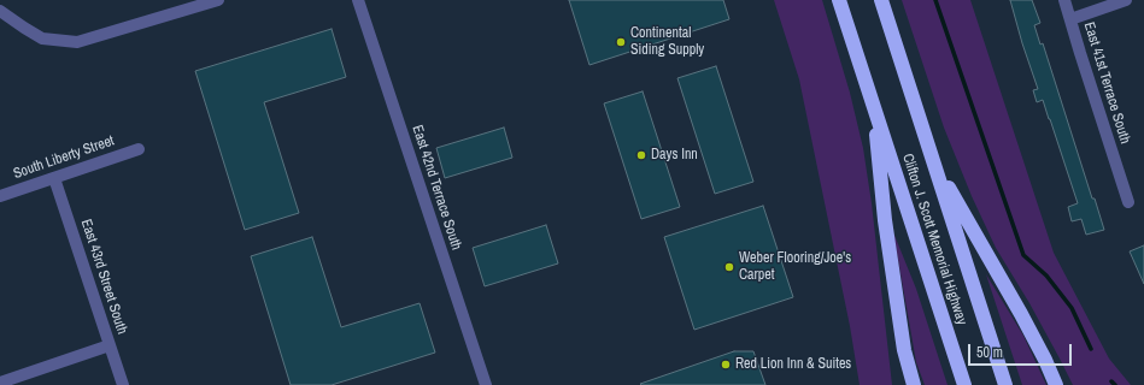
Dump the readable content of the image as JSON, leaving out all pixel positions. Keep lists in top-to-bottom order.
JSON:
{
  "streets": {
    "highway": ["Clifton J. Scott Memorial Highway"],
    "street": [
      "East 41st Terrace South",
      "South Liberty Street",
      "East 42nd Terrace South",
      "East 43rd Street South"
    ]
  },
  "crossings": [
    ["South Liberty Street", "East 43rd Street South"]
  ],
  "places": [
    "Continental Siding Supply",
    "Days Inn",
    "Weber Flooring/Joe's Carpet",
    "Red Lion Inn & Suites"
  ],
  "scale_bar": "50 m"
}
